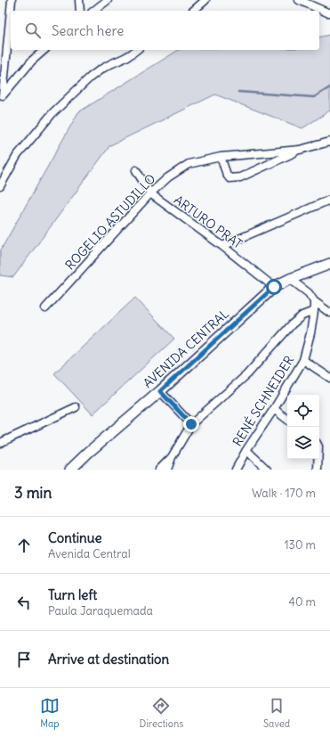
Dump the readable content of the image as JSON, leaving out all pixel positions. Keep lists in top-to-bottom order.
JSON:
{
  "streets": {
    "street": [
      "ROGELIO ASTUDILLO",
      "ARTURO PRAT",
      "AVENIDA CENTRAL",
      "RENÉ SCHNEIDER"
    ]
  },
  "crossings": [
    ["ROGELIO ASTUDILLO", "ARTURO PRAT"],
    ["ARTURO PRAT", "AVENIDA CENTRAL"]
  ],
  "page": {
    "search": "Search here",
    "heading": ["3 min", "Walk · 170 m"],
    "list": [
      ["Continue", "Avenida Central", "130 m"],
      ["Turn left", "Paula Jaraquemada", "40 m"],
      "Arrive at destination"
    ],
    "nav": ["Map", "Directions", "Saved"]
  }
}
